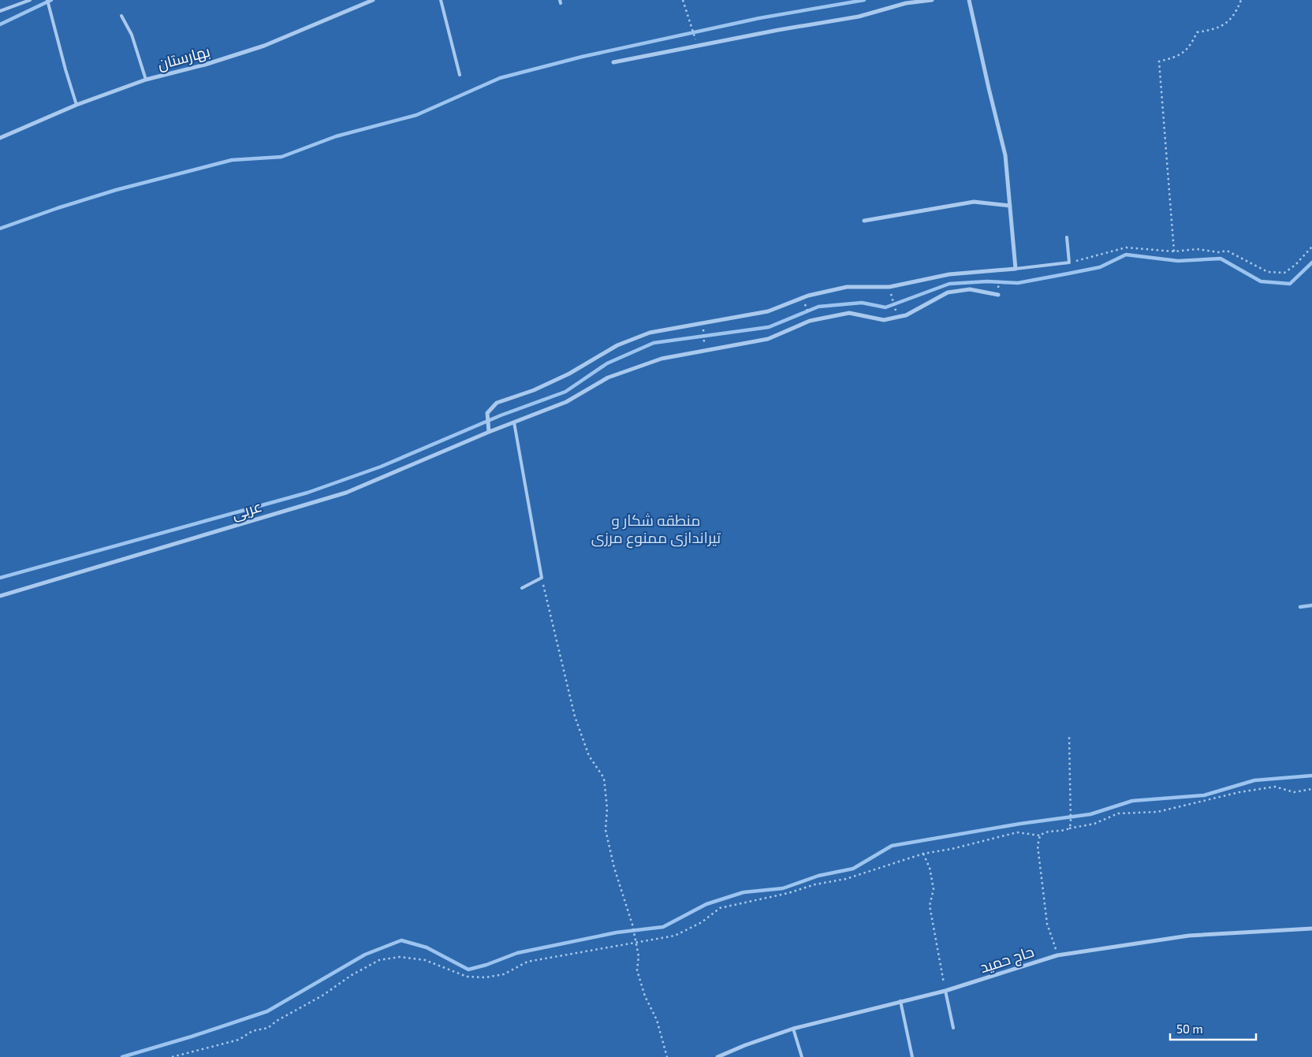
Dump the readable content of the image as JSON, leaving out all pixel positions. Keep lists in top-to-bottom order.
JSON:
{
  "streets": {
    "street": ["بهارستان", "عربی", "حاج حمید"]
  },
  "parks": ["منطقه شکار و تیراندازی ممنوع مرزی"],
  "scale_bar": "50 m"
}
